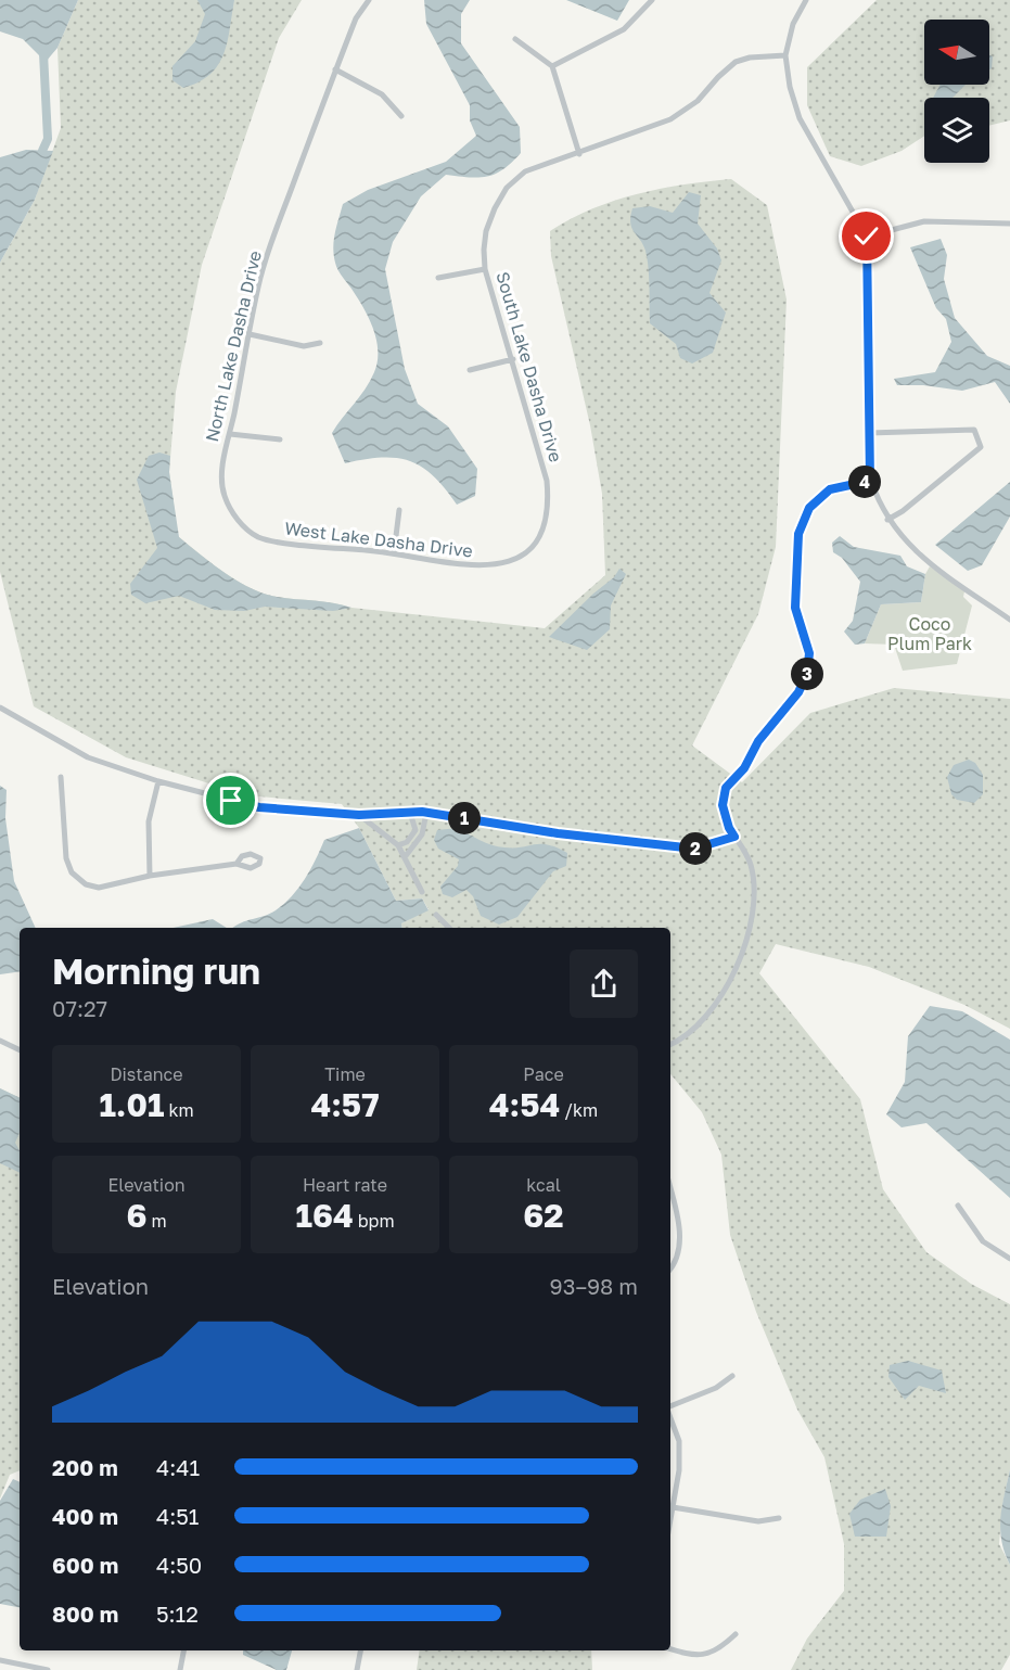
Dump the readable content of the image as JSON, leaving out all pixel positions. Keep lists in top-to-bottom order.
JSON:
{
  "streets": {
    "street": ["North Lake Dasha Drive", "South Lake Dasha Drive", "West Lake Dasha Drive"]
  },
  "crossings": [
    ["North Lake Dasha Drive", "West Lake Dasha Drive"],
    ["South Lake Dasha Drive", "West Lake Dasha Drive"]
  ],
  "parks": ["Coco Plum Park"],
  "north": "left",
  "page": {
    "pins": [
      "4",
      "3",
      "1",
      "2"
    ],
    "heading": ["Morning run", "07:27"],
    "stats": [
      ["Distance", "1.01 km"],
      ["Time", "4:57"],
      ["Pace", "4:54 /km"],
      ["Elevation", "6 m"],
      ["Heart rate", "164 bpm"],
      ["kcal", "62"]
    ],
    "chart": ["Elevation", "93–98 m"],
    "list": [
      {
        "name": "200 m",
        "note": "4:41"
      },
      {
        "name": "400 m",
        "note": "4:51"
      },
      {
        "name": "600 m",
        "note": "4:50"
      },
      {
        "name": "800 m",
        "note": "5:12"
      }
    ]
  }
}
